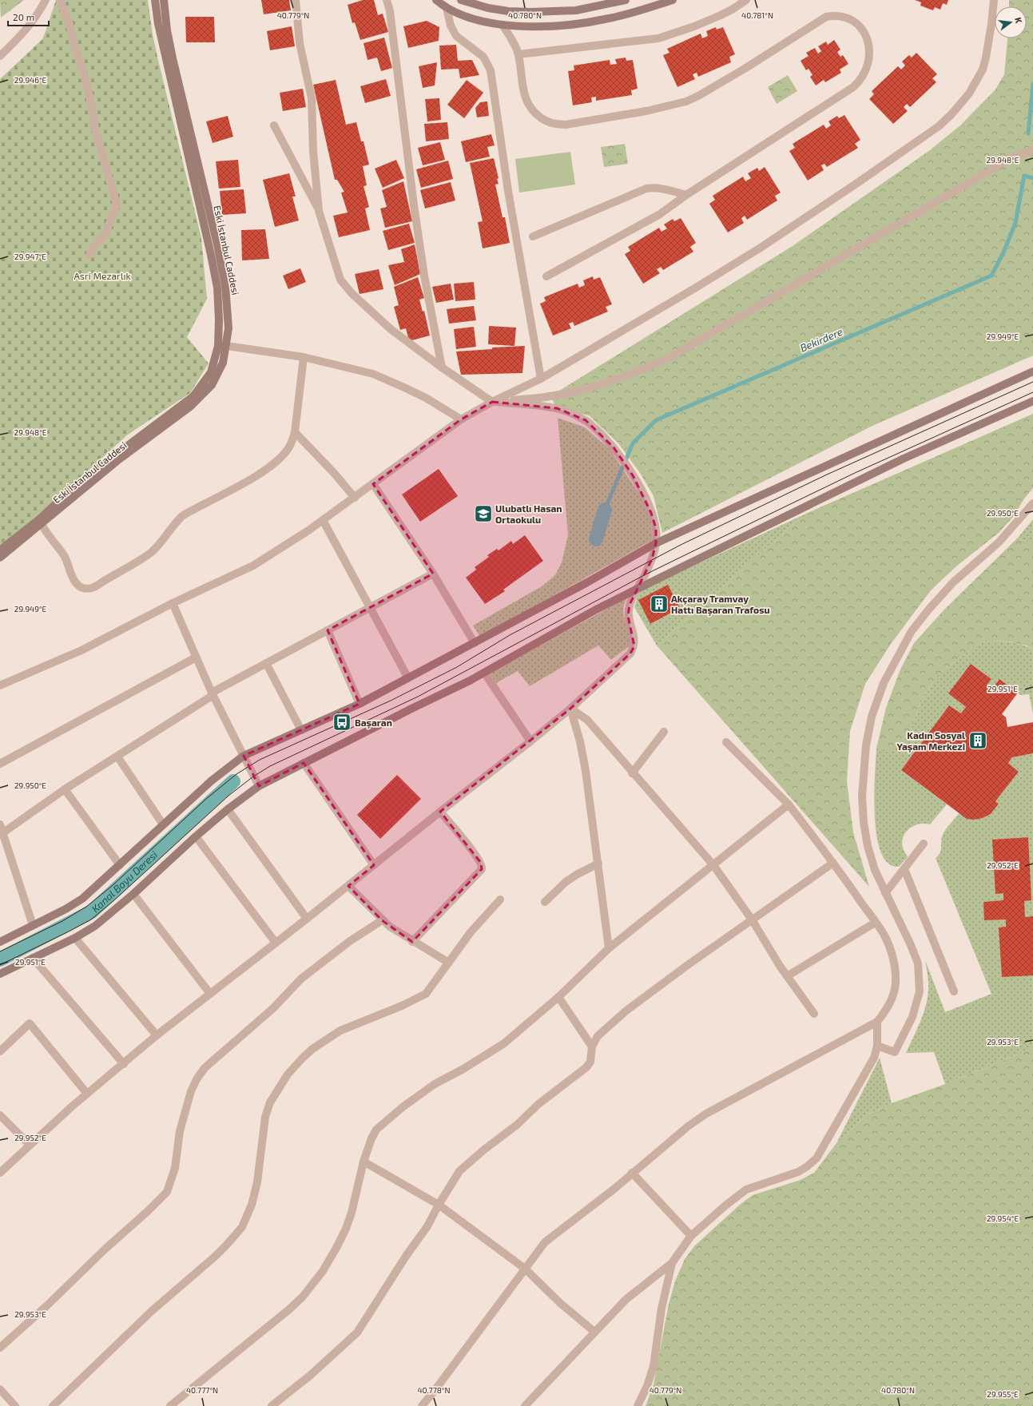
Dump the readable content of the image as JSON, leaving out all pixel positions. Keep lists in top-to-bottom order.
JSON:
{
  "streets": {
    "main road": ["Eski İstanbul Caddesi"]
  },
  "water": ["Bekirdere", "Kanal Boyu Deresi"],
  "parks": ["Asri Mezarlık"],
  "places": {
    "school or university": ["Ulubatlı Hasan Ortaokulu"],
    "building": ["Akçaray Tramvay Hattı Başaran Trafosu", "Kadın Sosyal Yaşam Merkezi"],
    "bus stop": ["Başaran"]
  },
  "scale_bar": "20 m",
  "north": "right",
  "coordinates": [
    "40.779°N",
    "40.780°N",
    "40.781°N",
    "29.946°E",
    "29.948°E",
    "29.947°E",
    "29.949°E",
    "29.950°E",
    "29.951°E",
    "29.952°E",
    "29.953°E",
    "29.954°E",
    "40.777°N",
    "40.778°N",
    "29.955°E"
  ]
}
